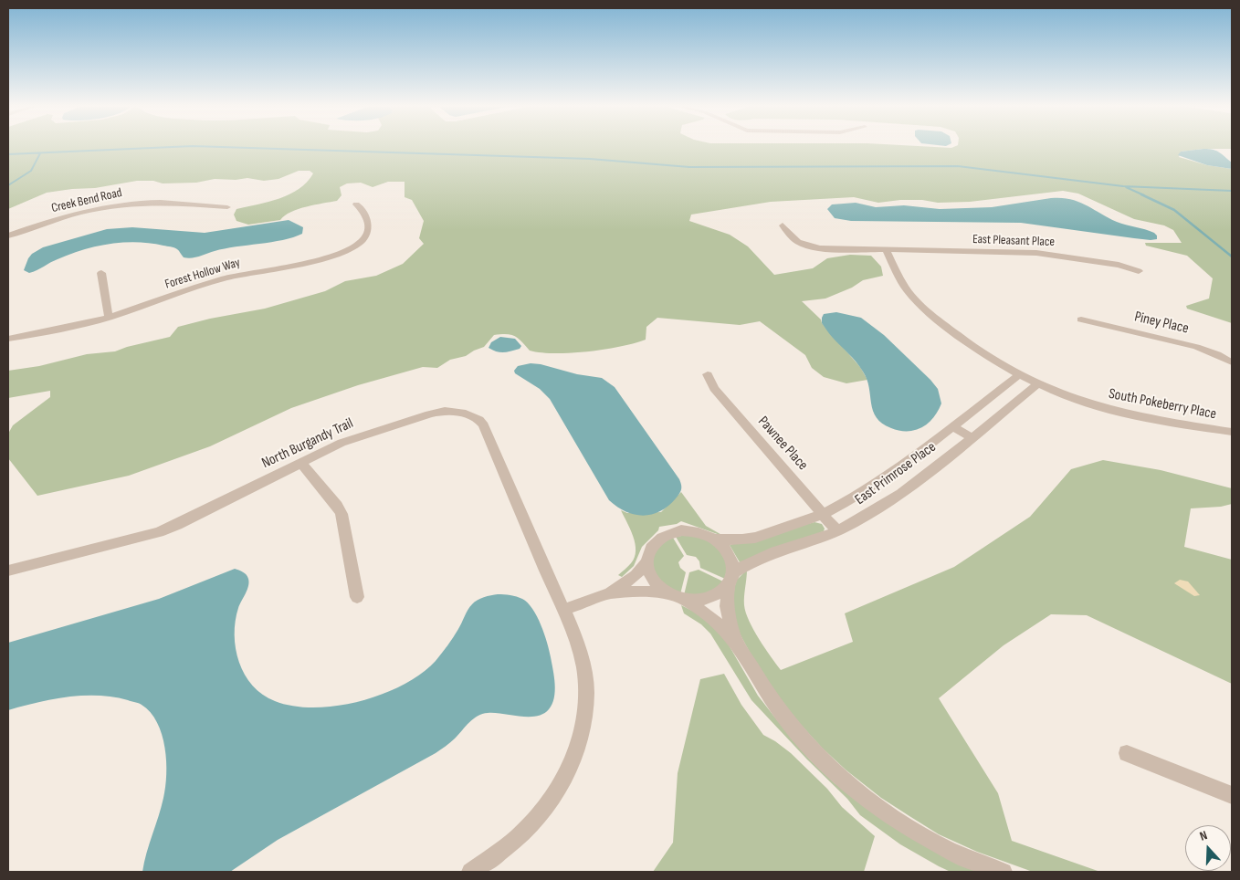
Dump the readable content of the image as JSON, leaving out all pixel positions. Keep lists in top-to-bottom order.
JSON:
{
  "streets": {
    "street": [
      "Creek Bend Road",
      "East Pleasant Place",
      "Forest Hollow Way",
      "Piney Place",
      "South Pokeberry Place",
      "North Burgandy Trail",
      "Pawnee Place",
      "East Primrose Place"
    ]
  },
  "crossings": [
    ["East Pleasant Place", "South Pokeberry Place"],
    ["South Pokeberry Place", "East Primrose Place"],
    ["Pawnee Place", "East Primrose Place"]
  ],
  "north": "top"
}
